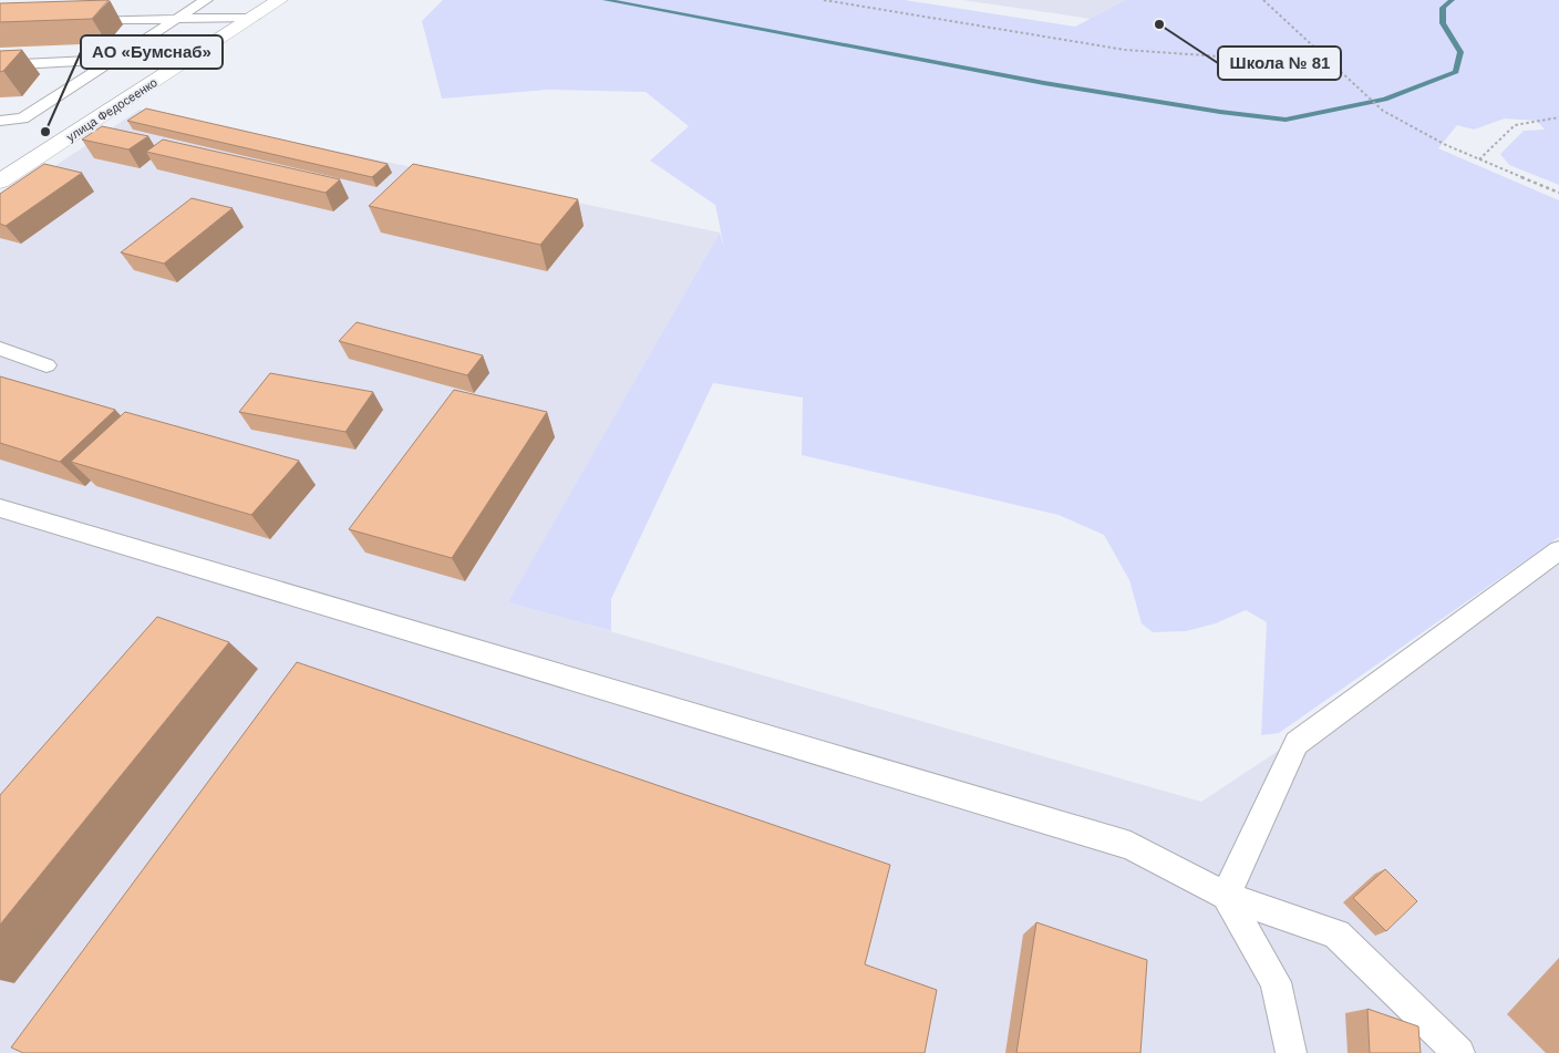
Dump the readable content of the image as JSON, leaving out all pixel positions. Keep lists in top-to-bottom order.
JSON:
{
  "streets": {
    "main road": ["улица Федосеенко"]
  },
  "places": ["Школа № 81", "АО «Бумснаб»"]
}
